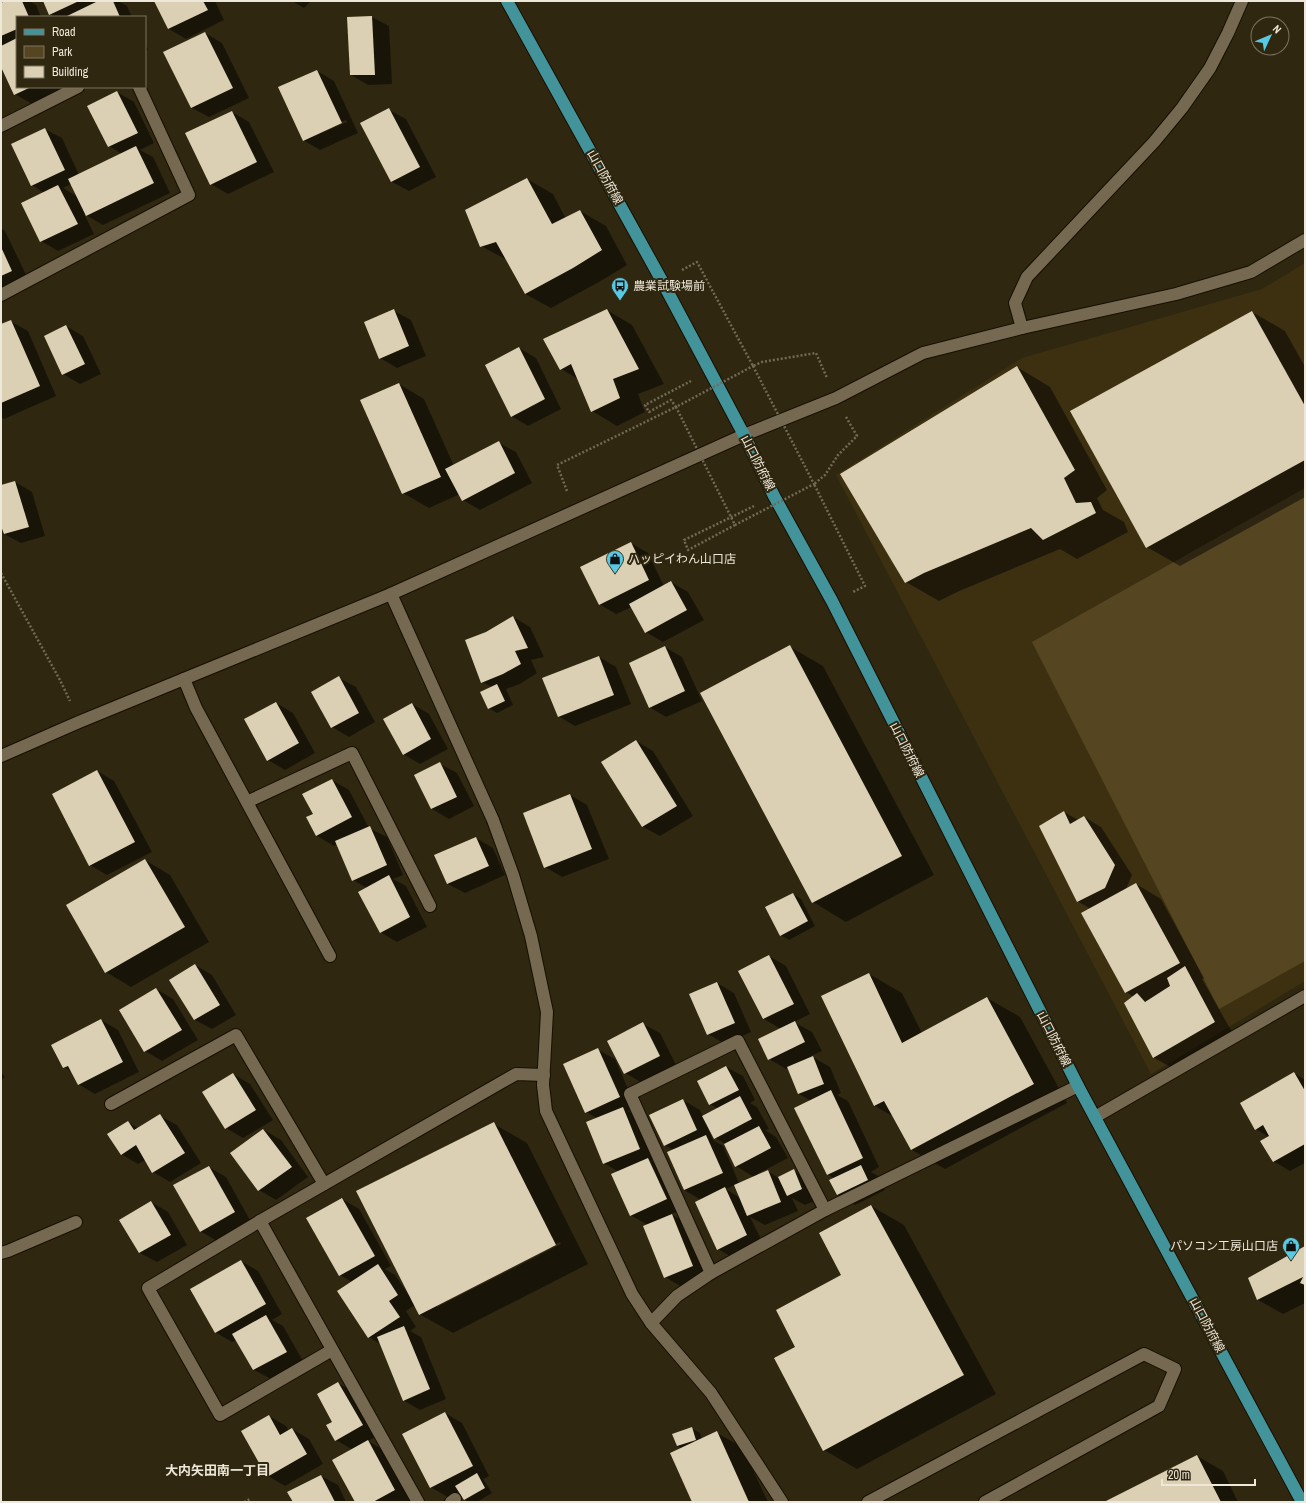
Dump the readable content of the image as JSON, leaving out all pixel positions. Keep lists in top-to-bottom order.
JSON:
{
  "streets": {
    "main road": ["山口防府線"]
  },
  "districts": ["大内矢田南一丁目"],
  "places": {
    "bus stop": ["農業試験場前"],
    "shop": ["ハッピイわん山口店", "パソコン工房山口店"]
  },
  "legend": ["Road", "Park", "Building"],
  "scale_bar": "20 m",
  "north": "top right"
}
